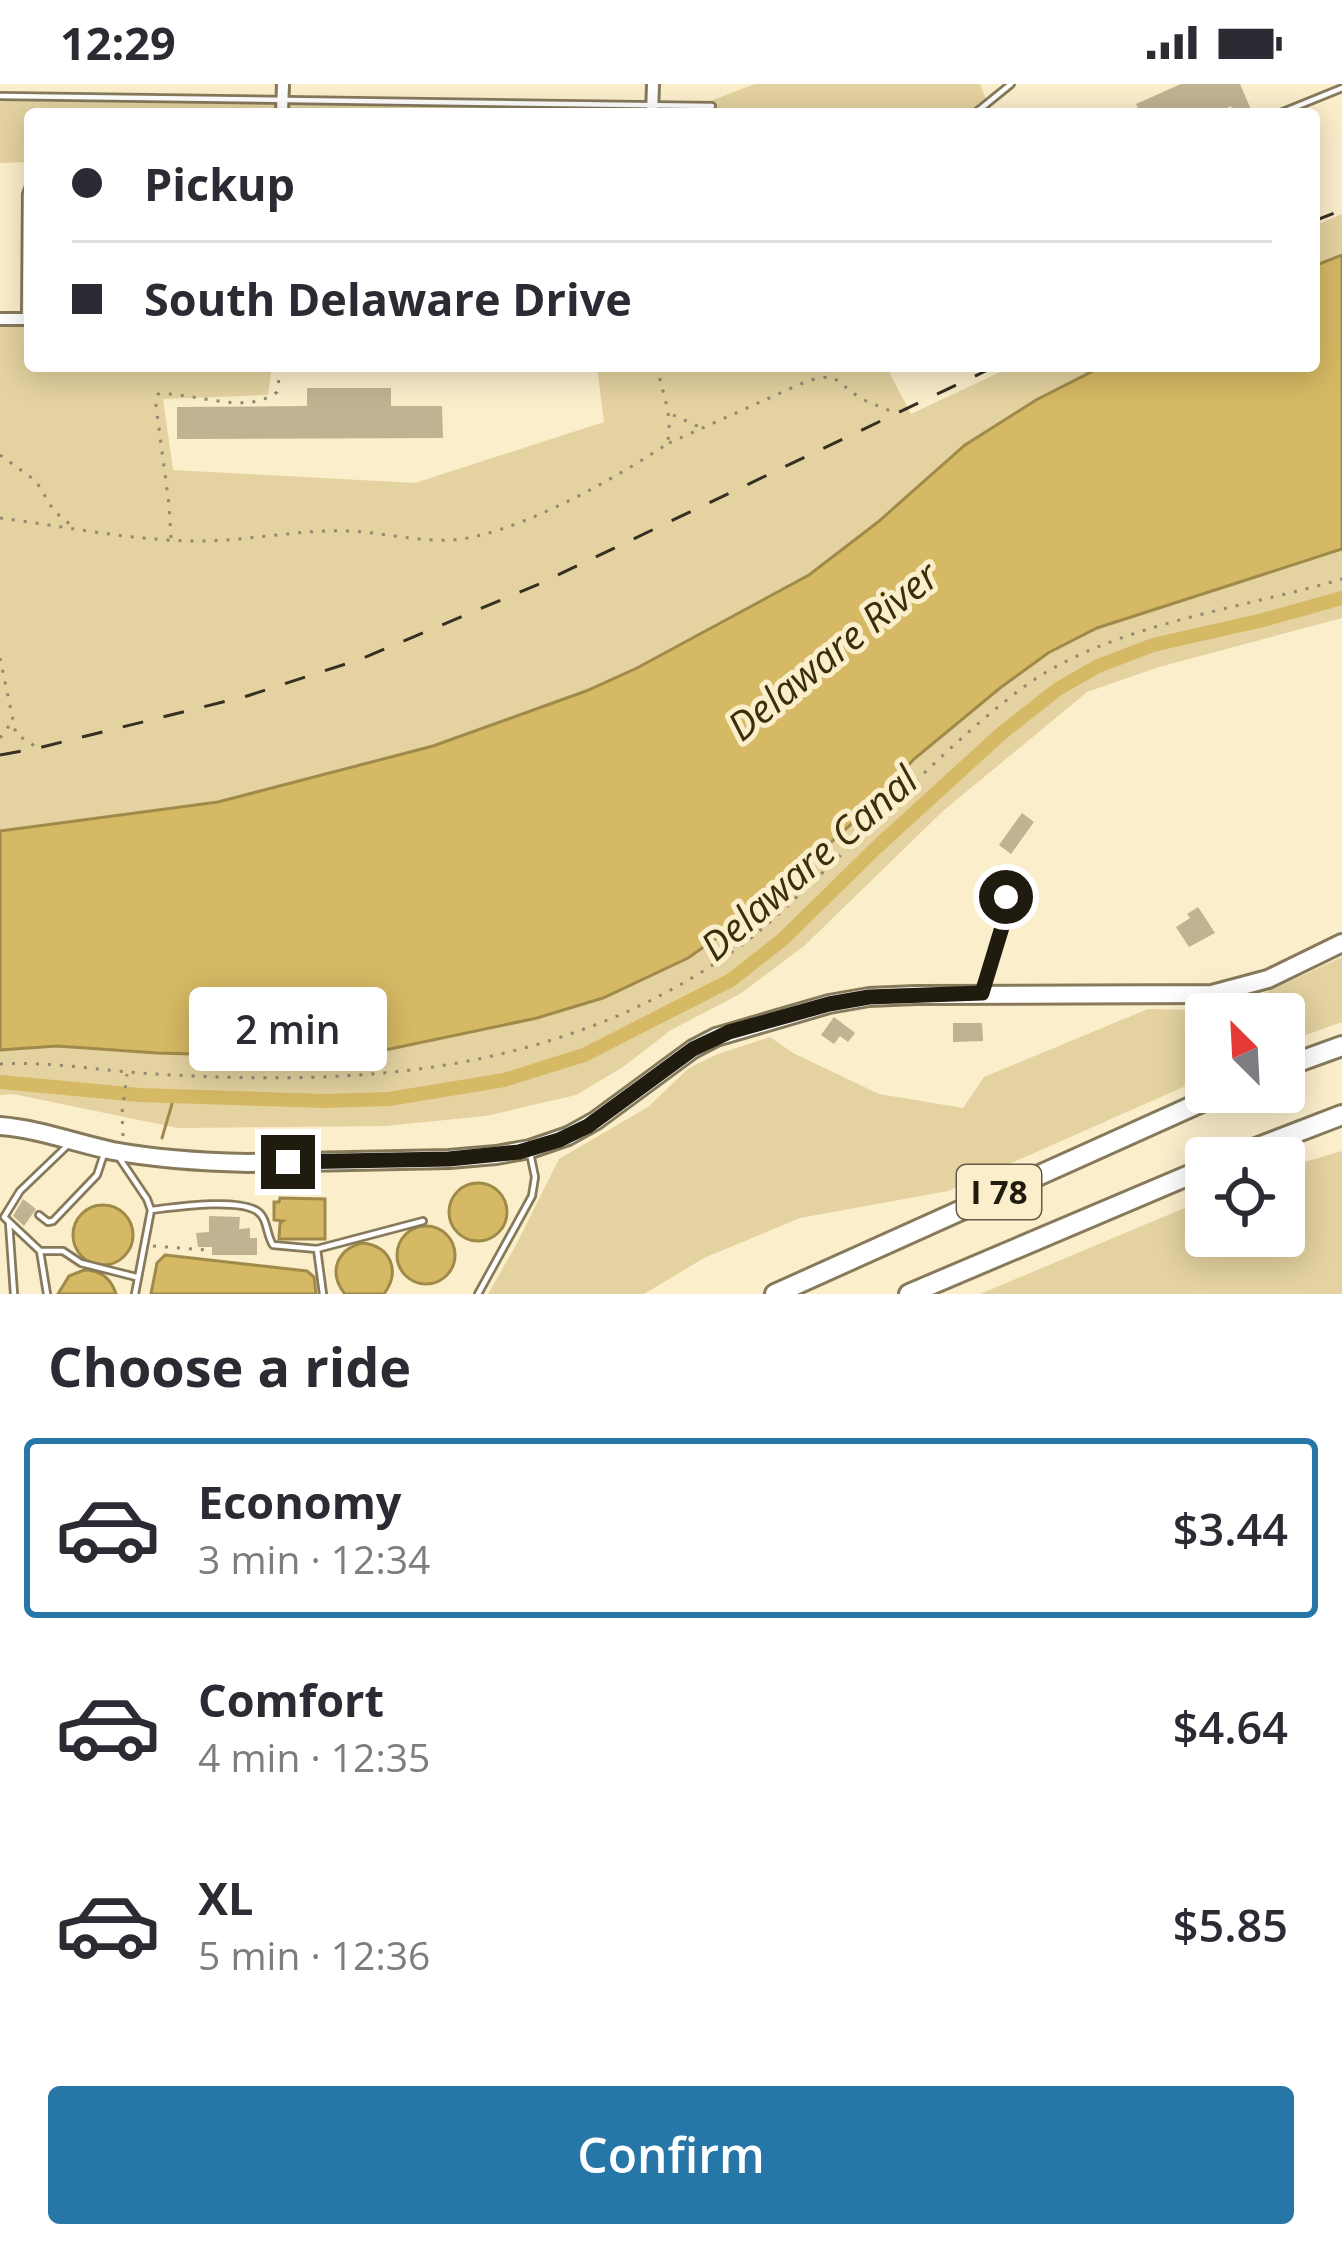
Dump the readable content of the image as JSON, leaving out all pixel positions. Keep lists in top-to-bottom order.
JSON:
{
  "streets": {
    "highway": ["I 78"]
  },
  "water": ["Delaware River", "Delaware Canal"],
  "north": "top left",
  "page": {
    "status": "12:29",
    "banner": ["Pickup", "South Delaware Drive"],
    "bubble": "2 min",
    "heading": "Choose a ride",
    "list": [
      {
        "name": "Economy",
        "note": "3 min · 12:34",
        "value": "$3.44"
      },
      {
        "name": "Comfort",
        "note": "4 min · 12:35",
        "value": "$4.64"
      },
      {
        "name": "XL",
        "note": "5 min · 12:36",
        "value": "$5.85"
      }
    ],
    "buttons": "Confirm"
  }
}
